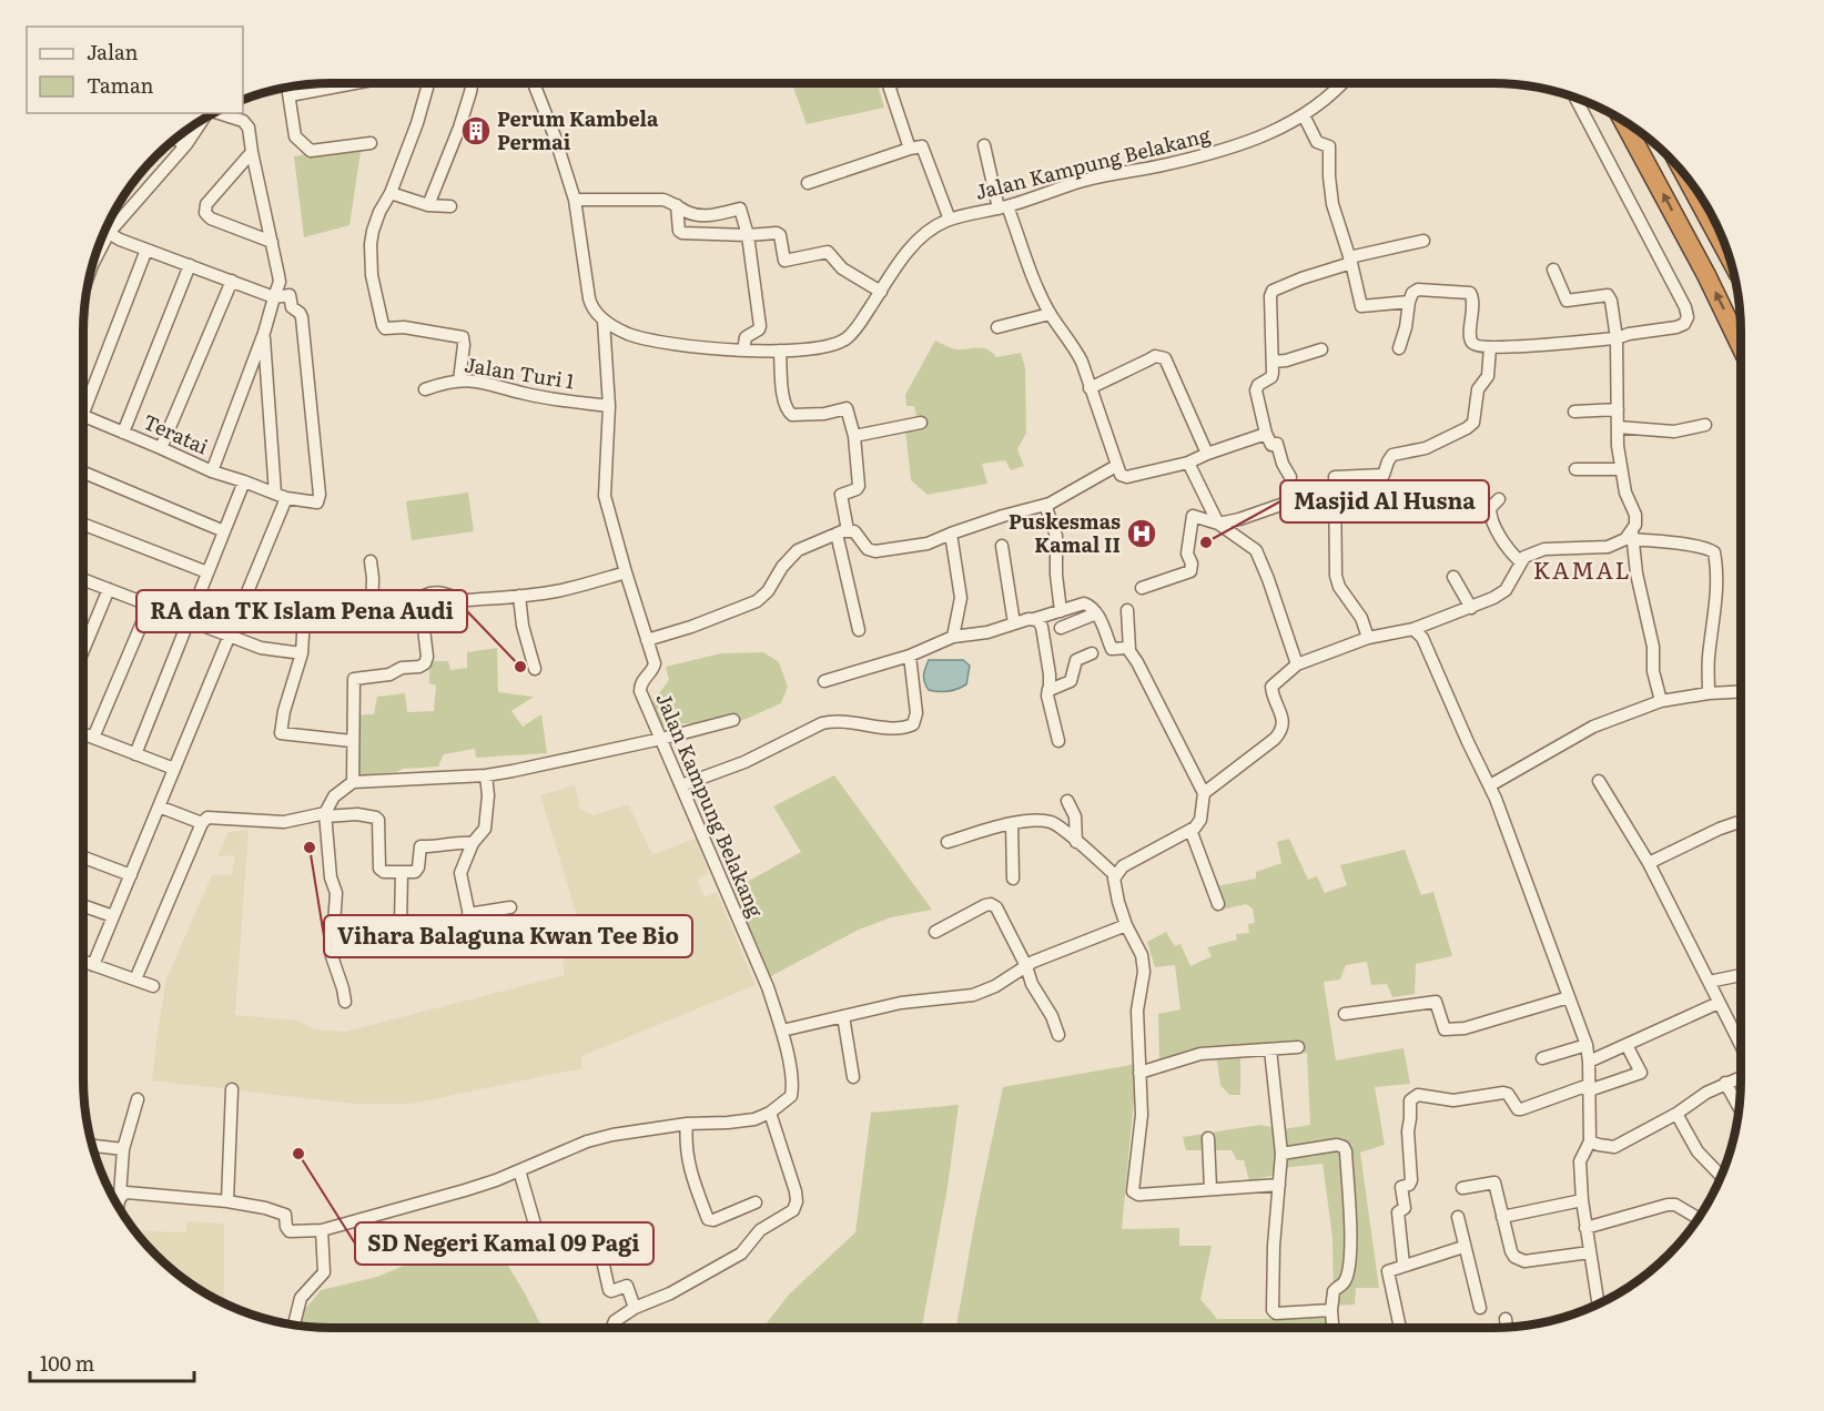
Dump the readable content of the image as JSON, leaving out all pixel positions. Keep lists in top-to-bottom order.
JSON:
{
  "streets": {
    "street": ["Jalan Kampung Belakang", "Jalan Turi 1", "Teratai"]
  },
  "crossings": [
    ["Jalan Kampung Belakang", "Jalan Turi 1"]
  ],
  "districts": ["KAMAL"],
  "places": {
    "building": ["Perum Kambela Permai"],
    "hospital": ["Puskesmas Kamal II"],
    "other": [
      "Masjid Al Husna",
      "RA dan TK Islam Pena Audi",
      "Vihara Balaguna Kwan Tee Bio",
      "SD Negeri Kamal 09 Pagi"
    ]
  },
  "legend": ["Jalan", "Taman"],
  "scale_bar": "100 m"
}
